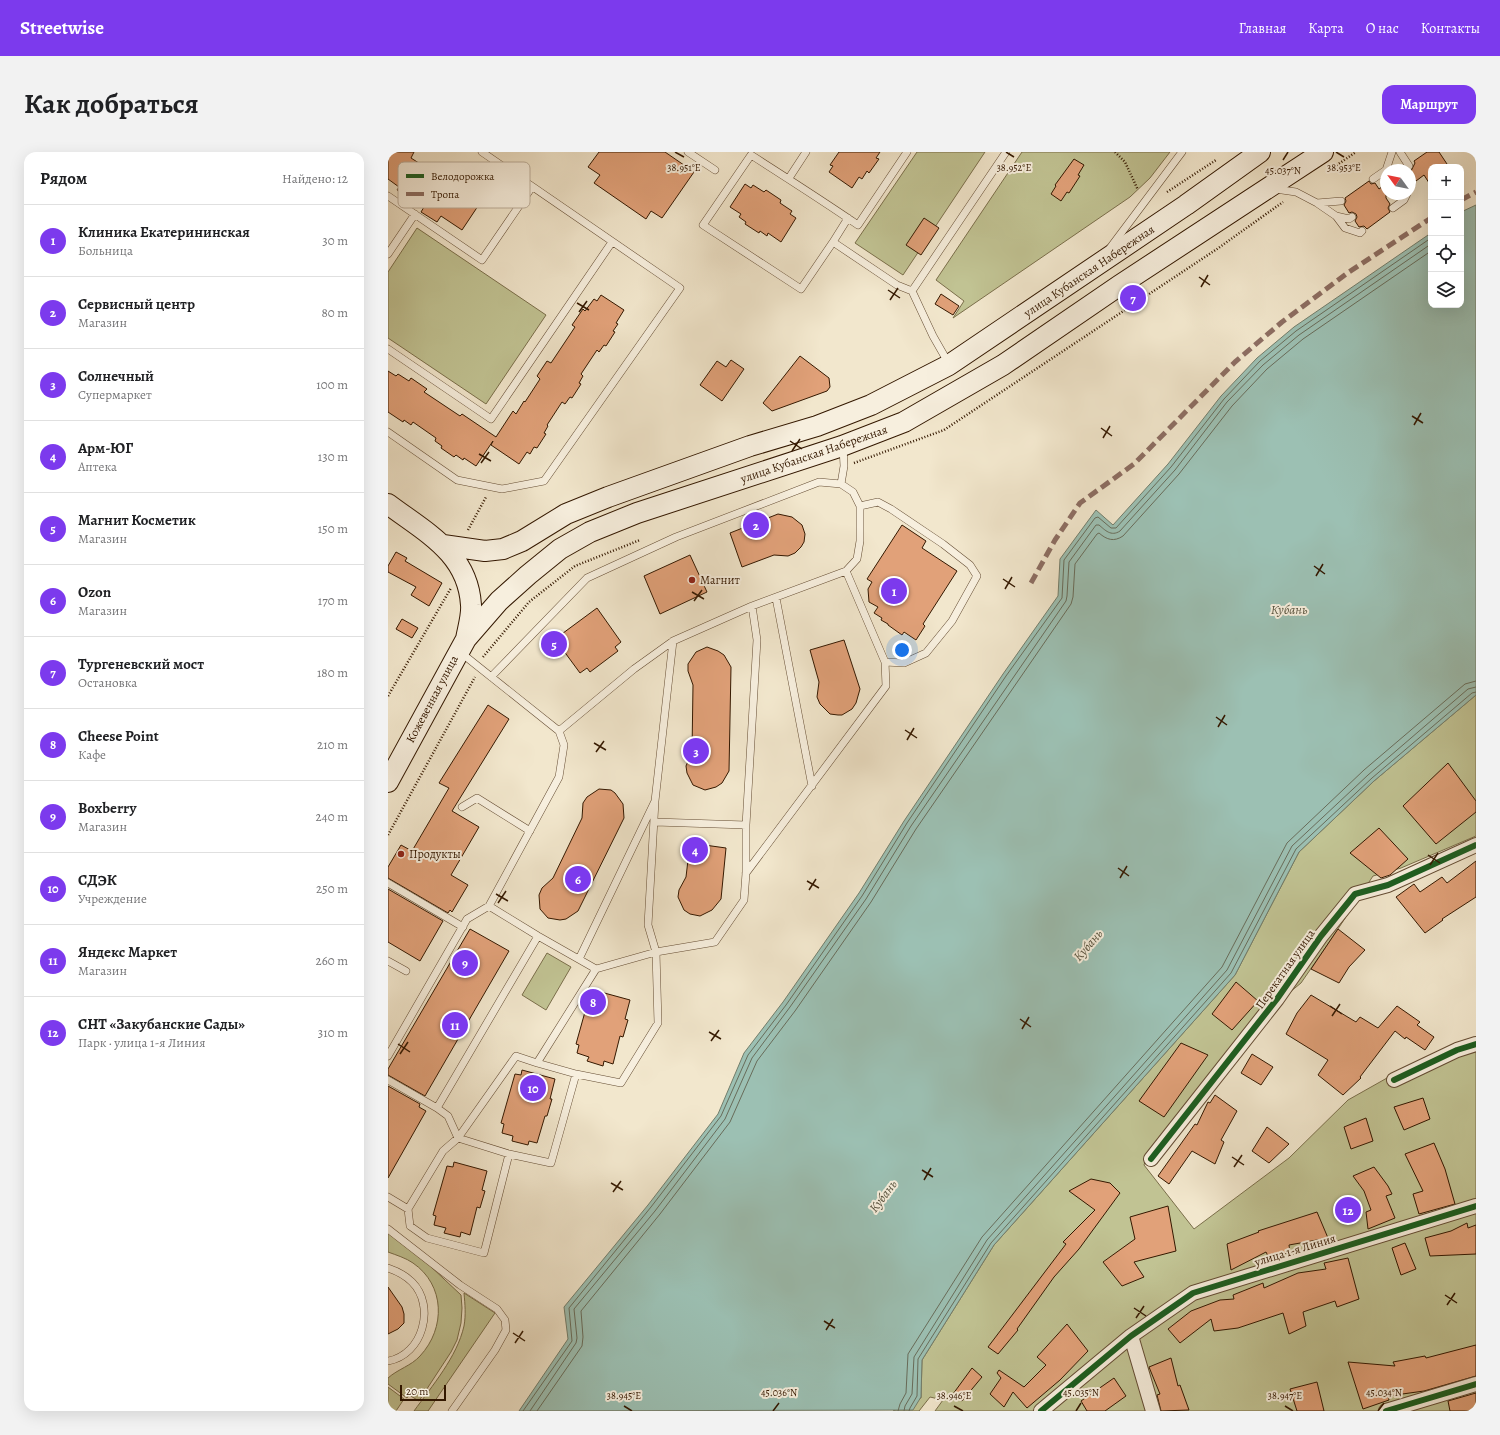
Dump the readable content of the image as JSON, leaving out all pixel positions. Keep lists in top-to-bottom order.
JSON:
{
  "streets": {
    "main road": ["улица Кубанская Набережная", "Кожевенная улица"],
    "street": ["Перекатная улица", "улица 1-я Линия"]
  },
  "crossings": [
    ["улица Кубанская Набережная", "Кожевенная улица"]
  ],
  "water": ["Кубань"],
  "places": ["Магнит", "Продукты"],
  "legend": ["Велодорожка", "Тропа"],
  "scale_bar": "20 m",
  "north": "top left",
  "page": {
    "header": "Streetwise",
    "nav": [
      "Главная",
      "Карта",
      "О нас",
      "Контакты"
    ],
    "title": "Как добраться",
    "buttons": "Маршрут",
    "heading": ["Рядом", "Найдено: 12"],
    "map_buttons": ["+", "−"],
    "list": [
      {
        "mark": "1",
        "name": "Клиника Екатерининская",
        "note": "Больница",
        "value": "30 m"
      },
      {
        "mark": "2",
        "name": "Сервисный центр",
        "note": "Магазин",
        "value": "80 m"
      },
      {
        "mark": "3",
        "name": "Солнечный",
        "note": "Супермаркет",
        "value": "100 m"
      },
      {
        "mark": "4",
        "name": "Арм-ЮГ",
        "note": "Аптека",
        "value": "130 m"
      },
      {
        "mark": "5",
        "name": "Магнит Косметик",
        "note": "Магазин",
        "value": "150 m"
      },
      {
        "mark": "6",
        "name": "Ozon",
        "note": "Магазин",
        "value": "170 m"
      },
      {
        "mark": "7",
        "name": "Тургеневский мост",
        "note": "Остановка",
        "value": "180 m"
      },
      {
        "mark": "8",
        "name": "Cheese Point",
        "note": "Кафе",
        "value": "210 m"
      },
      {
        "mark": "9",
        "name": "Boxberry",
        "note": "Магазин",
        "value": "240 m"
      },
      {
        "mark": "10",
        "name": "СДЭК",
        "note": "Учреждение",
        "value": "250 m"
      },
      {
        "mark": "11",
        "name": "Яндекс Маркет",
        "note": "Магазин",
        "value": "260 m"
      },
      {
        "mark": "12",
        "name": "СНТ «Закубанские Сады»",
        "note": "Парк · улица 1-я Линия",
        "value": "310 m"
      }
    ],
    "pins": [
      "7",
      "2",
      "1",
      "5",
      "3",
      "4",
      "6",
      "9",
      "8",
      "11",
      "10",
      "12"
    ],
    "scale": "20 m"
  },
  "coordinates": [
    "38.951°E",
    "38.952°E",
    "38.953°E",
    "45.037°N",
    "45.036°N",
    "45.035°N",
    "45.034°N",
    "38.945°E",
    "38.946°E",
    "38.947°E"
  ]
}
